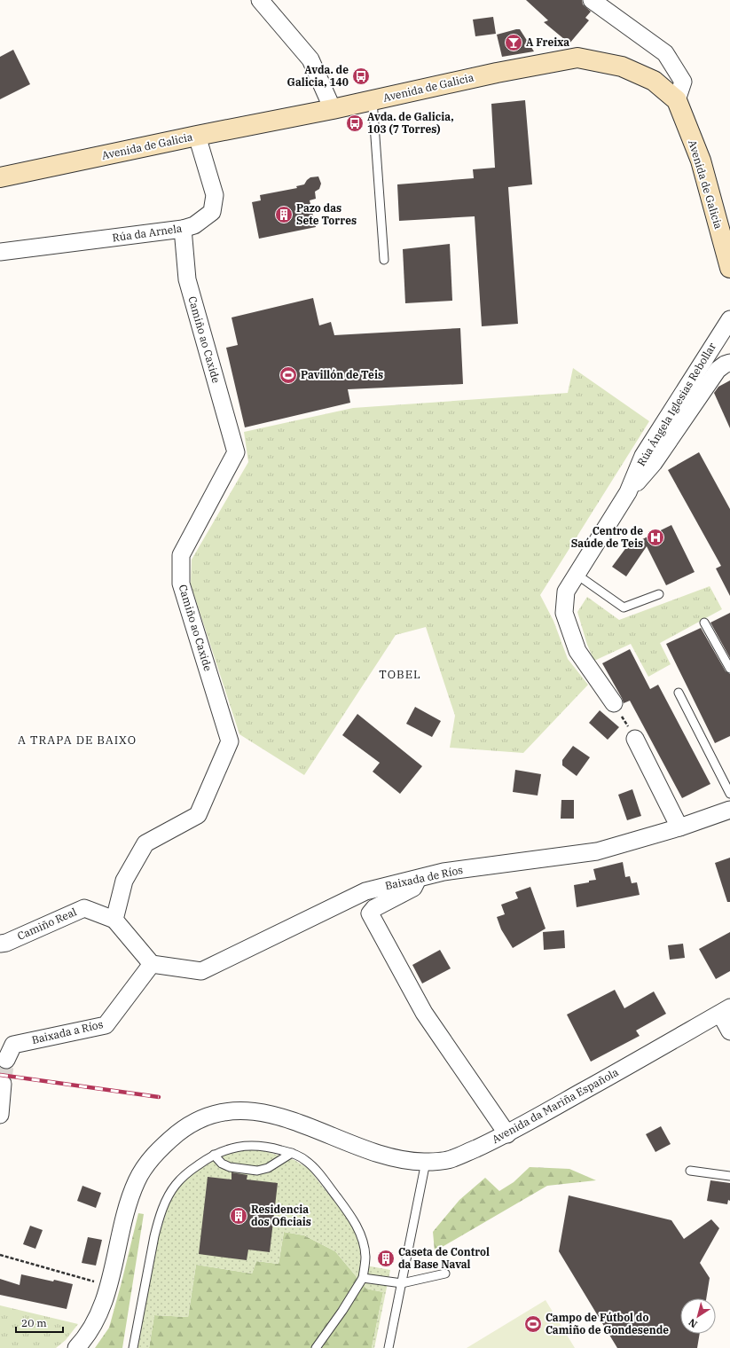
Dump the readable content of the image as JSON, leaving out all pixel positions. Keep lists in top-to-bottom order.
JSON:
{
  "streets": {
    "main road": ["Avenida de Galicia"],
    "street": [
      "Rúa da Arnela",
      "Camiño ao Caxide",
      "Rúa Ángela Iglesias Rebollar",
      "Baixada de Ríos",
      "Camiño Real",
      "Baixada a Ríos",
      "Avenida da Mariña Española"
    ]
  },
  "crossings": [
    ["Avenida de Galicia", "Rúa da Arnela"],
    ["Rúa da Arnela", "Camiño ao Caxide"],
    ["Camiño ao Caxide", "Camiño Real"],
    ["Baixada de Ríos", "Baixada a Ríos"]
  ],
  "districts": ["TOBEL", "A TRAPA DE BAIXO"],
  "places": {
    "bar": ["A Freixa"],
    "bus stop": ["Avda. de Galicia, 140", "Avda. de Galicia, 103 (7 Torres)"],
    "building": ["Pazo das Sete Torres", "Residencia dos Oficiais", "Caseta de Control da Base Naval"],
    "sports": ["Pavillón de Teis", "Campo de Fútbol do Camiño de Gondesende"],
    "hospital": ["Centro de Saúde de Teis"]
  },
  "scale_bar": "20 m",
  "north": "bottom left"
}
